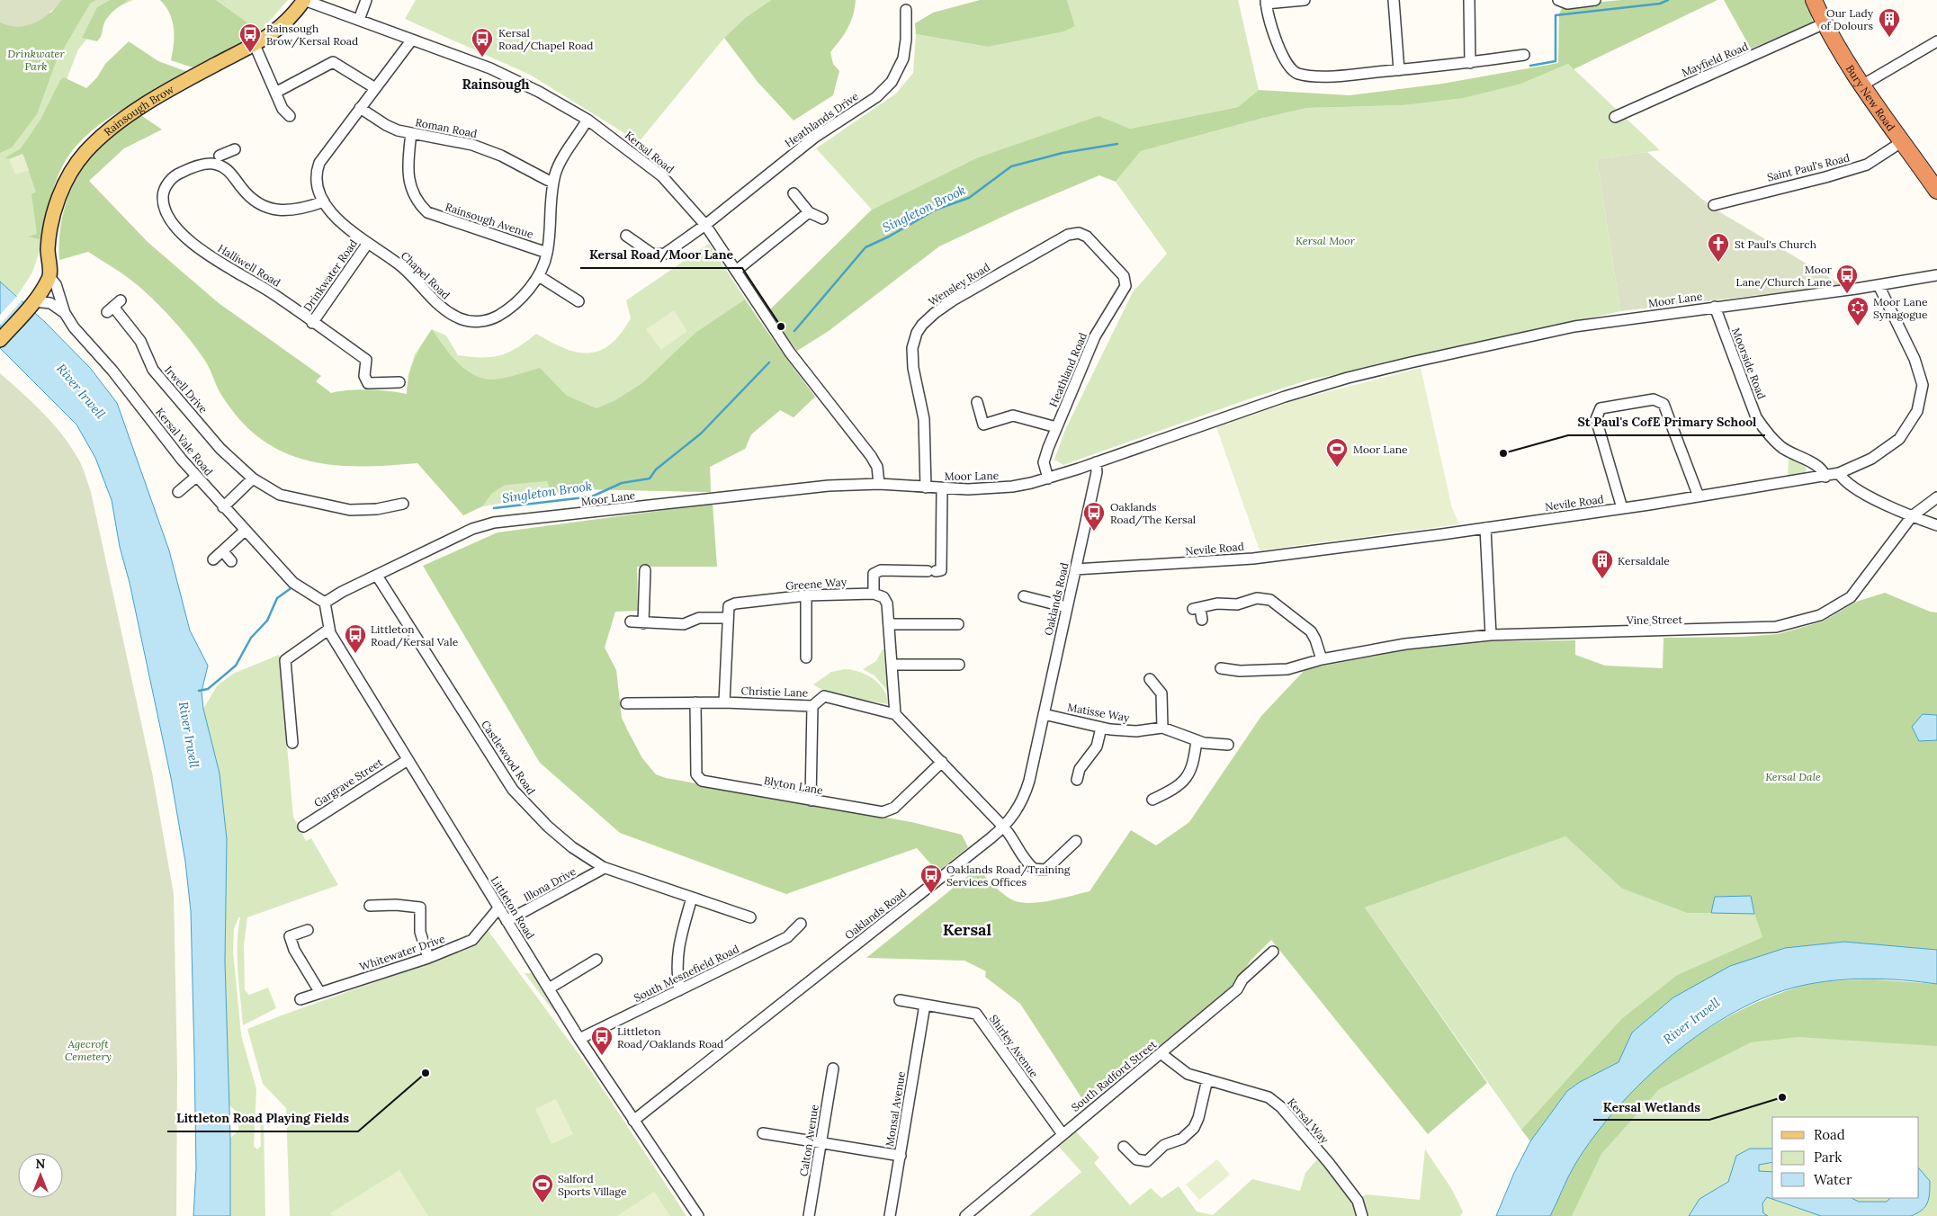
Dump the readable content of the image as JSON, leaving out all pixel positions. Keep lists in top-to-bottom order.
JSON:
{
  "streets": {
    "highway": ["Bury New Road"],
    "main road": ["Rainsough Brow"],
    "street": [
      "Mayfield Road",
      "Heathlands Drive",
      "Roman Road",
      "Kersal Road",
      "Saint Paul's Road",
      "Rainsough Avenue",
      "Halliwell Road",
      "Drinkwater Road",
      "Chapel Road",
      "Wensley Road",
      "Moor Lane",
      "Moorside Road",
      "Heathland Road",
      "Irwell Drive",
      "Kersal Vale Road",
      "Nevile Road",
      "Greene Way",
      "Oaklands Road",
      "Vine Street",
      "Christie Lane",
      "Matisse Way",
      "Castlewood Road",
      "Gargrave Street",
      "Blyton Lane",
      "Illona Drive",
      "Littleton Road",
      "Whitewater Drive",
      "South Mesnefield Road",
      "Shirley Avenue",
      "South Radford Street",
      "Monsal Avenue",
      "Kersal Way",
      "Calton Avenue"
    ]
  },
  "crossings": [
    ["Mayfield Road", "Bury New Road"],
    ["Bury New Road", "Saint Paul's Road"],
    ["Rainsough Brow", "Kersal Road"],
    ["Rainsough Brow", "Kersal Vale Road"],
    ["Heathlands Drive", "Kersal Road"],
    ["Roman Road", "Rainsough Avenue"],
    ["Roman Road", "Chapel Road"],
    ["Kersal Road", "Chapel Road"],
    ["Kersal Road", "Moor Lane"],
    ["Rainsough Avenue", "Chapel Road"],
    ["Halliwell Road", "Drinkwater Road"],
    ["Halliwell Road", "Chapel Road"],
    ["Drinkwater Road", "Chapel Road"],
    ["Wensley Road", "Moor Lane"],
    ["Wensley Road", "Heathland Road"],
    ["Moor Lane", "Moorside Road"],
    ["Moor Lane", "Heathland Road"],
    ["Moor Lane", "Kersal Vale Road"],
    ["Moor Lane", "Nevile Road"],
    ["Moor Lane", "Oaklands Road"],
    ["Moor Lane", "Castlewood Road"],
    ["Moor Lane", "Littleton Road"],
    ["Moorside Road", "Nevile Road"],
    ["Kersal Vale Road", "Littleton Road"],
    ["Nevile Road", "Oaklands Road"],
    ["Oaklands Road", "Matisse Way"],
    ["Oaklands Road", "Littleton Road"],
    ["Christie Lane", "Blyton Lane"],
    ["Castlewood Road", "Illona Drive"],
    ["Gargrave Street", "Littleton Road"],
    ["Illona Drive", "Littleton Road"],
    ["Littleton Road", "Whitewater Drive"],
    ["Littleton Road", "South Mesnefield Road"],
    ["Shirley Avenue", "South Radford Street"],
    ["Shirley Avenue", "Monsal Avenue"],
    ["South Radford Street", "Kersal Way"]
  ],
  "districts": ["Rainsough", "Kersal"],
  "water": ["Singleton Brook", "River Irwell"],
  "parks": [
    "Drinkwater Park",
    "Kersal Moor",
    "Kersal Dale",
    "Agecroft Cemetery"
  ],
  "places": {
    "building": ["Our Lady of Dolours", "Kersaldale"],
    "bus stop": [
      "Rainsough Brow/Kersal Road",
      "Kersal Road/Chapel Road",
      "Moor Lane/Church Lane",
      "Oaklands Road/The Kersal",
      "Littleton Road/Kersal Vale",
      "Oaklands Road/Training Services Offices",
      "Littleton Road/Oaklands Road"
    ],
    "church": ["St Paul's Church"],
    "other": [
      "Kersal Road/Moor Lane",
      "St Paul's CofE Primary School",
      "Littleton Road Playing Fields",
      "Kersal Wetlands"
    ],
    "synagogue": ["Moor Lane Synagogue"],
    "sports": ["Moor Lane", "Salford Sports Village"]
  },
  "legend": ["Road", "Park", "Water"],
  "north": "top"
}
